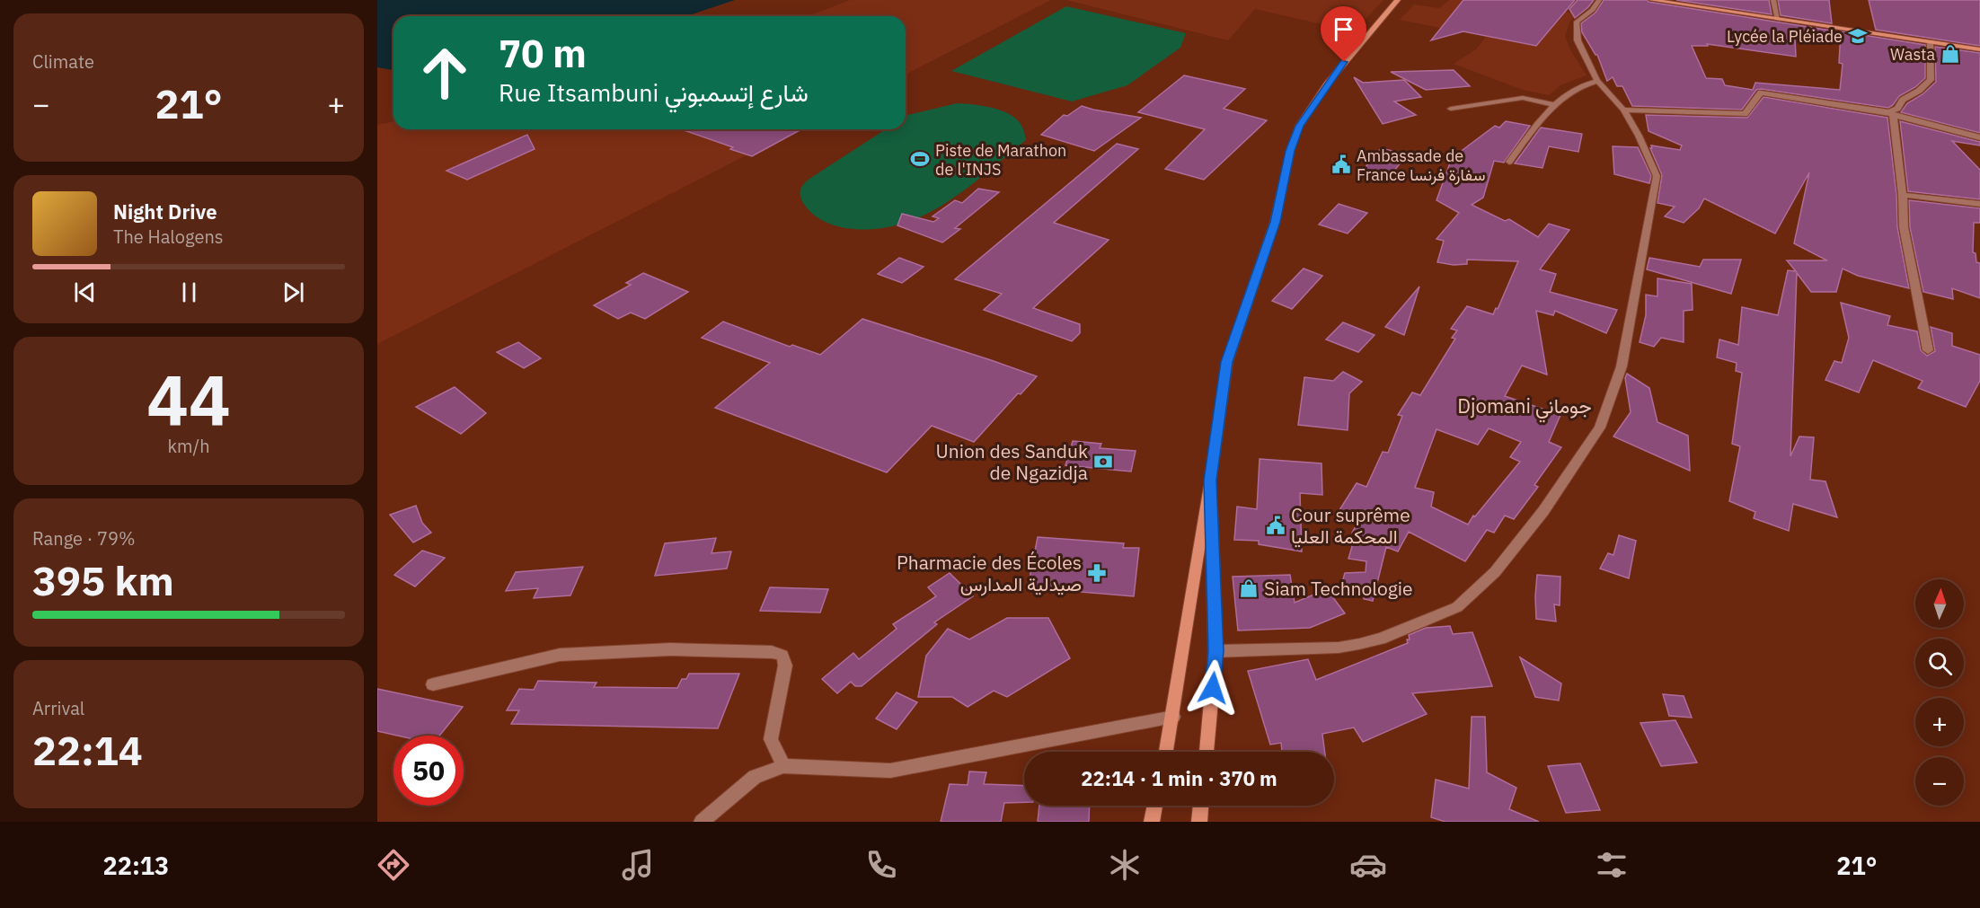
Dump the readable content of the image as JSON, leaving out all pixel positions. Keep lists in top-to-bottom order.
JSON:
{
  "districts": ["Djomani جوماني"],
  "places": {
    "school or university": ["Lycée la Pléiade"],
    "shop": ["Wasta", "Siam Technologie"],
    "sports": ["Piste de Marathon de l'INJS"],
    "public building": ["Ambassade de France سفارة فرنسا", "Cour suprême المحكمة العليا"],
    "bank": ["Union des Sanduk de Ngazidja"],
    "pharmacy": ["Pharmacie des Écoles صيدلية المدارس"]
  },
  "north": "top",
  "page": {
    "tile": [
      "Climate",
      ["44", "km/h"],
      ["Range · 79%", "395 km"],
      ["Arrival", "22:14"]
    ],
    "turn": ["70 m", "Rue Itsambuni شارع إتسمبوني"],
    "heat": ["−", "21°", "+"],
    "song": ["Night Drive", "The Halogens"],
    "map_buttons": ["+", "−"],
    "limit": "50",
    "trip": "22:14 · 1 min · 370 m",
    "tabs": ["22:13", "21°"]
  }
}
